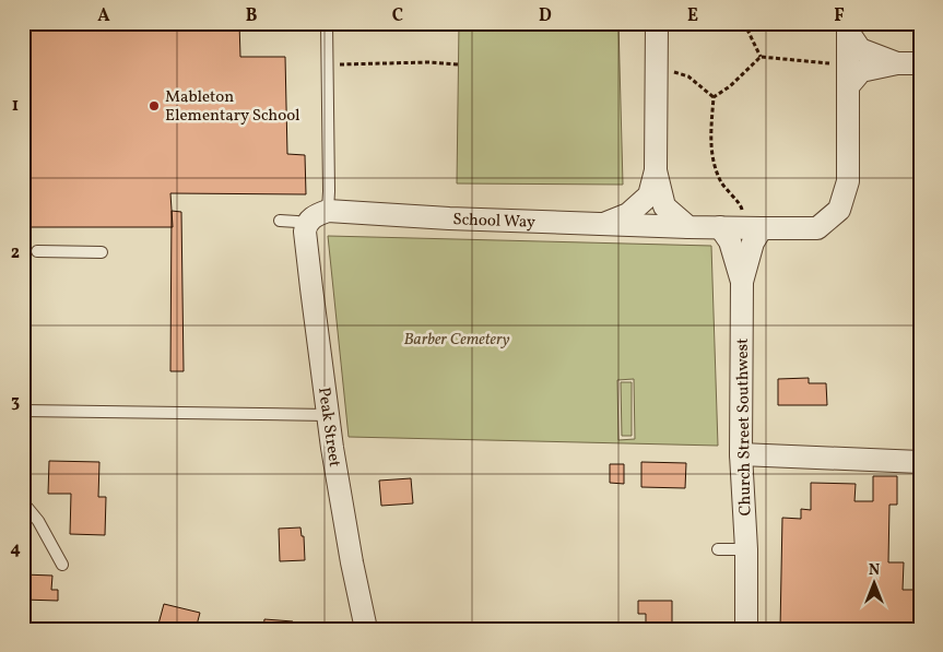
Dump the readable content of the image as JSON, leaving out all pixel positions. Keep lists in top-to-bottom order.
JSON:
{
  "streets": {
    "street": ["School Way", "Peak Street", "Church Street Southwest"]
  },
  "parks": ["Barber Cemetery"],
  "places": ["Mableton Elementary School"],
  "north": "top",
  "grid": {
    "columns": [
      "A",
      "B",
      "C",
      "D",
      "E",
      "F"
    ],
    "rows": [
      "1",
      "2",
      "3",
      "4"
    ]
  }
}
